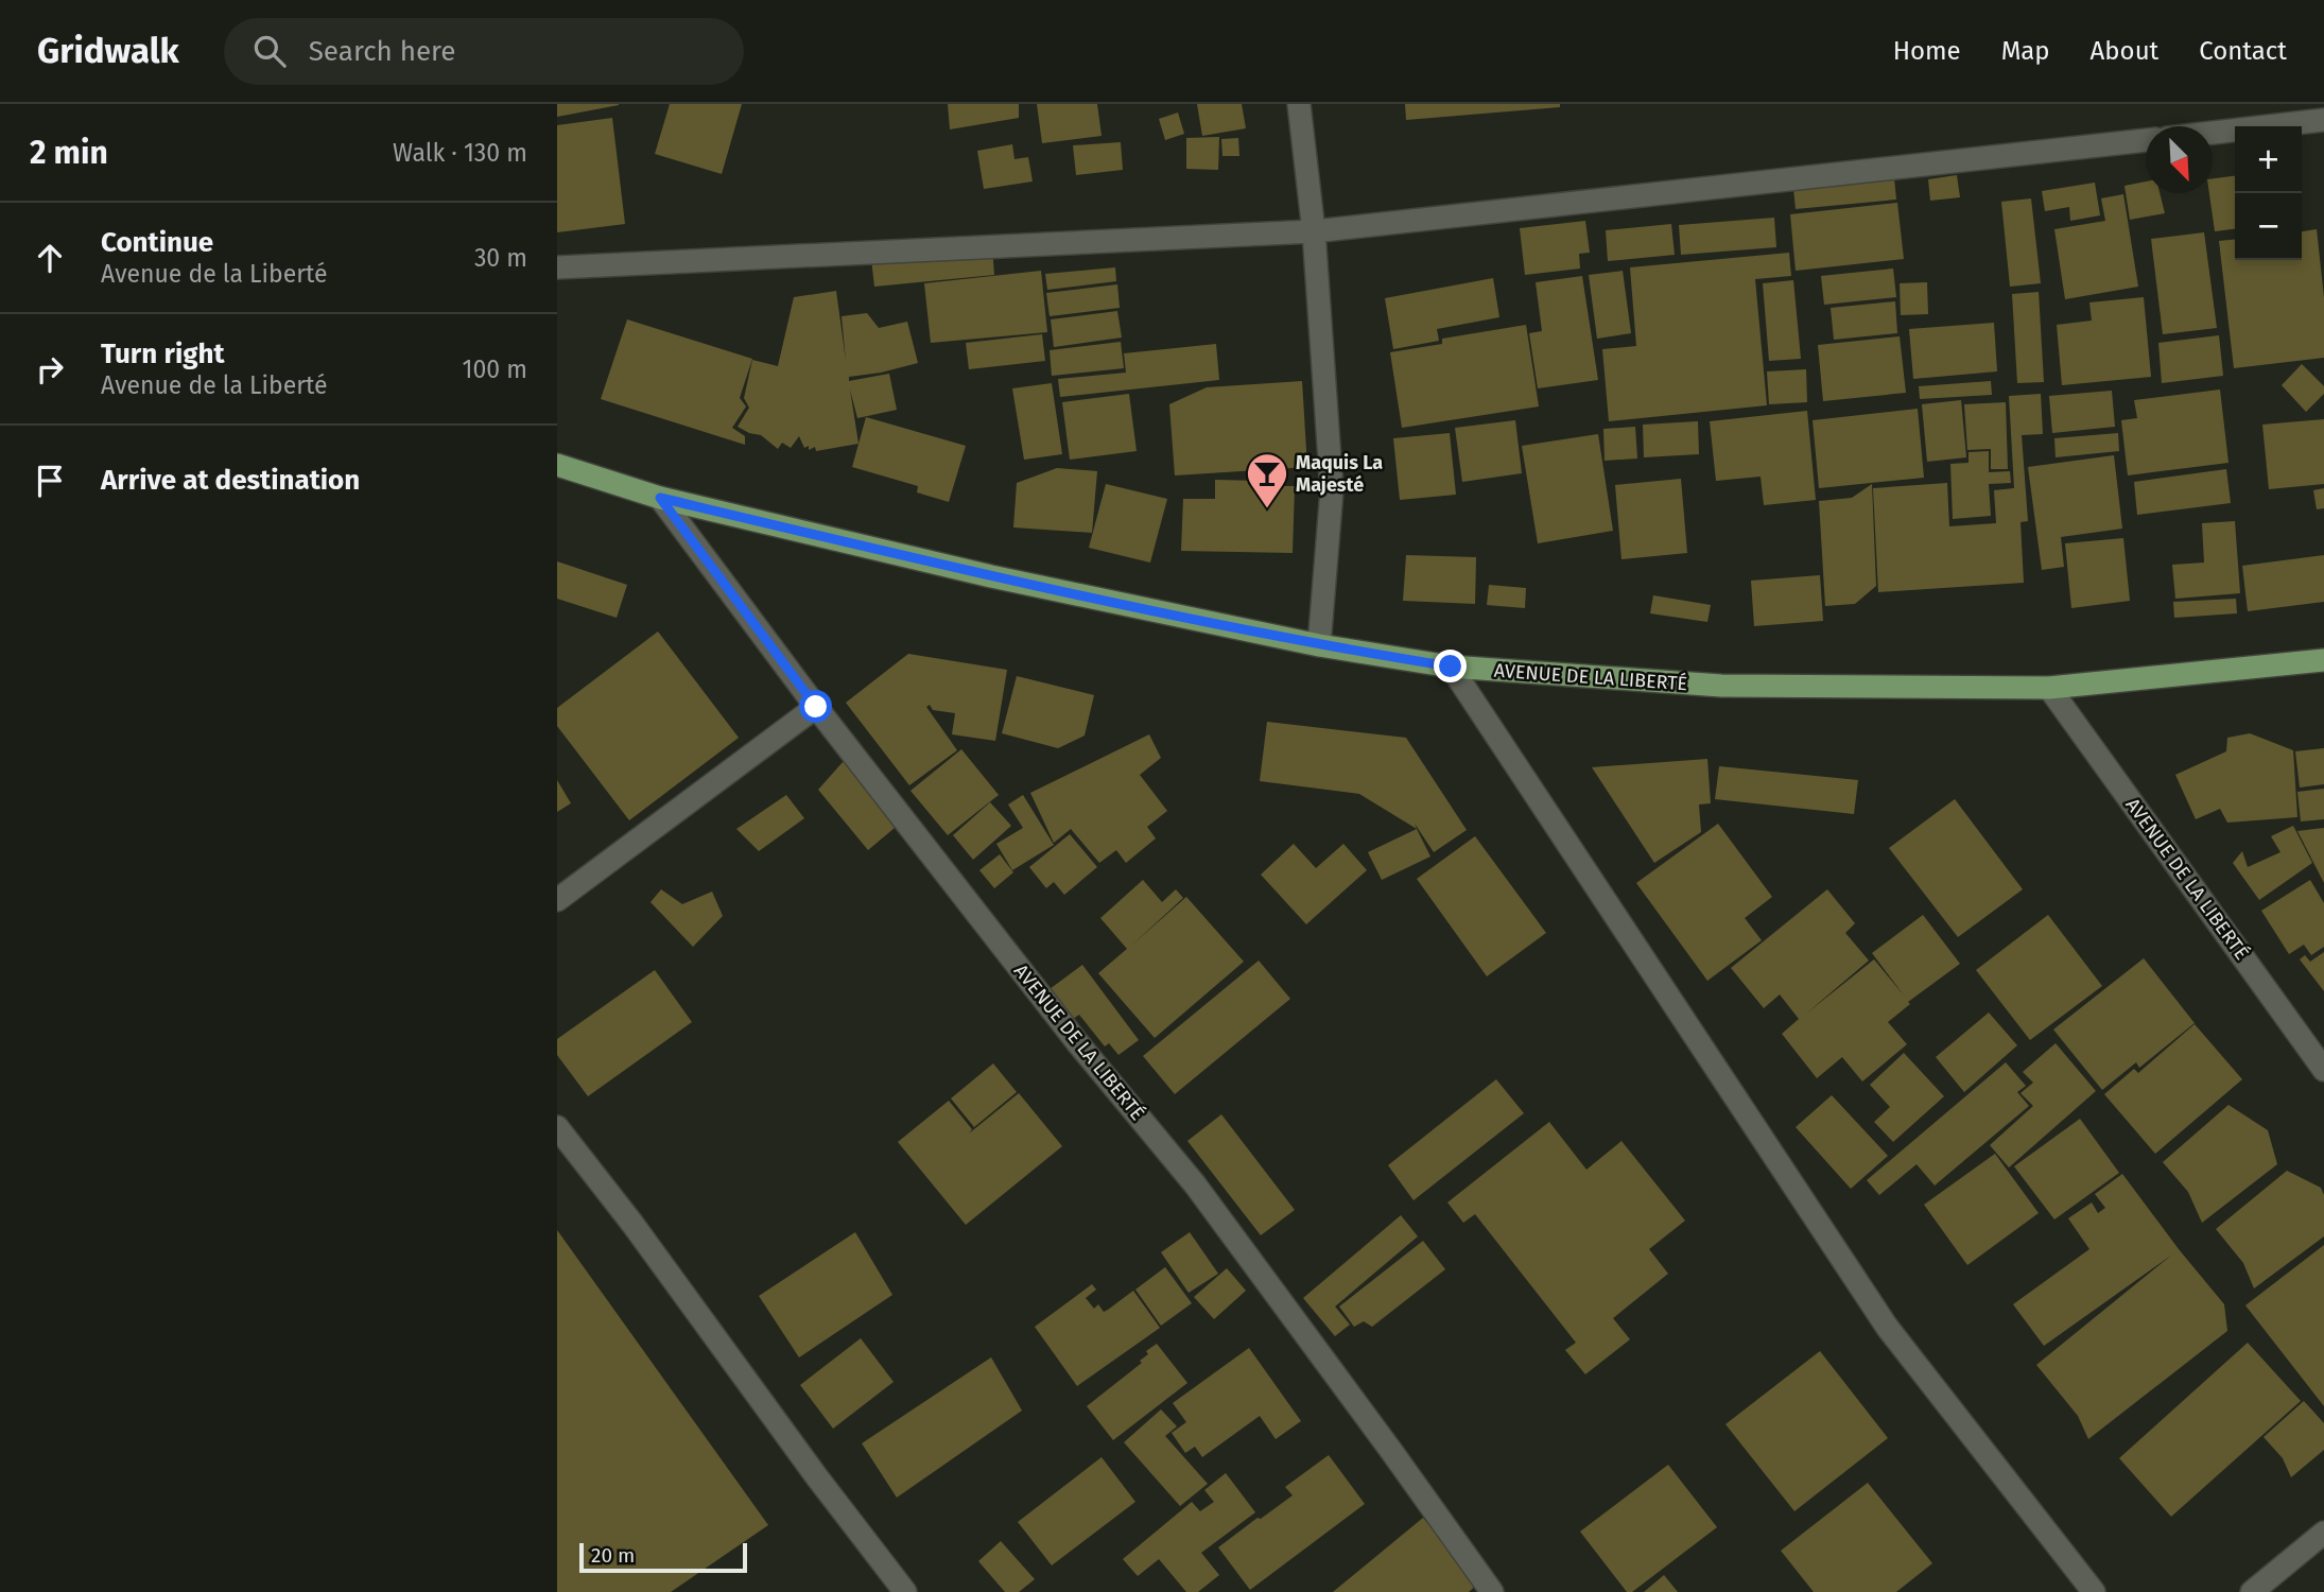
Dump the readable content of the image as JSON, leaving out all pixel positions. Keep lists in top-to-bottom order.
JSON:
{
  "streets": {
    "main road": ["AVENUE DE LA LIBERTÉ"]
  },
  "places": {
    "bar": ["Maquis La Majesté"]
  },
  "scale_bar": "20 m",
  "north": "bottom right",
  "page": {
    "header": "Gridwalk",
    "search": "Search here",
    "nav": [
      "Home",
      "Map",
      "About",
      "Contact"
    ],
    "heading": ["2 min", "Walk · 130 m"],
    "map_buttons": ["+", "−"],
    "list": [
      ["Continue", "Avenue de la Liberté", "30 m"],
      ["Turn right", "Avenue de la Liberté", "100 m"],
      "Arrive at destination"
    ],
    "scale": "20 m"
  }
}
